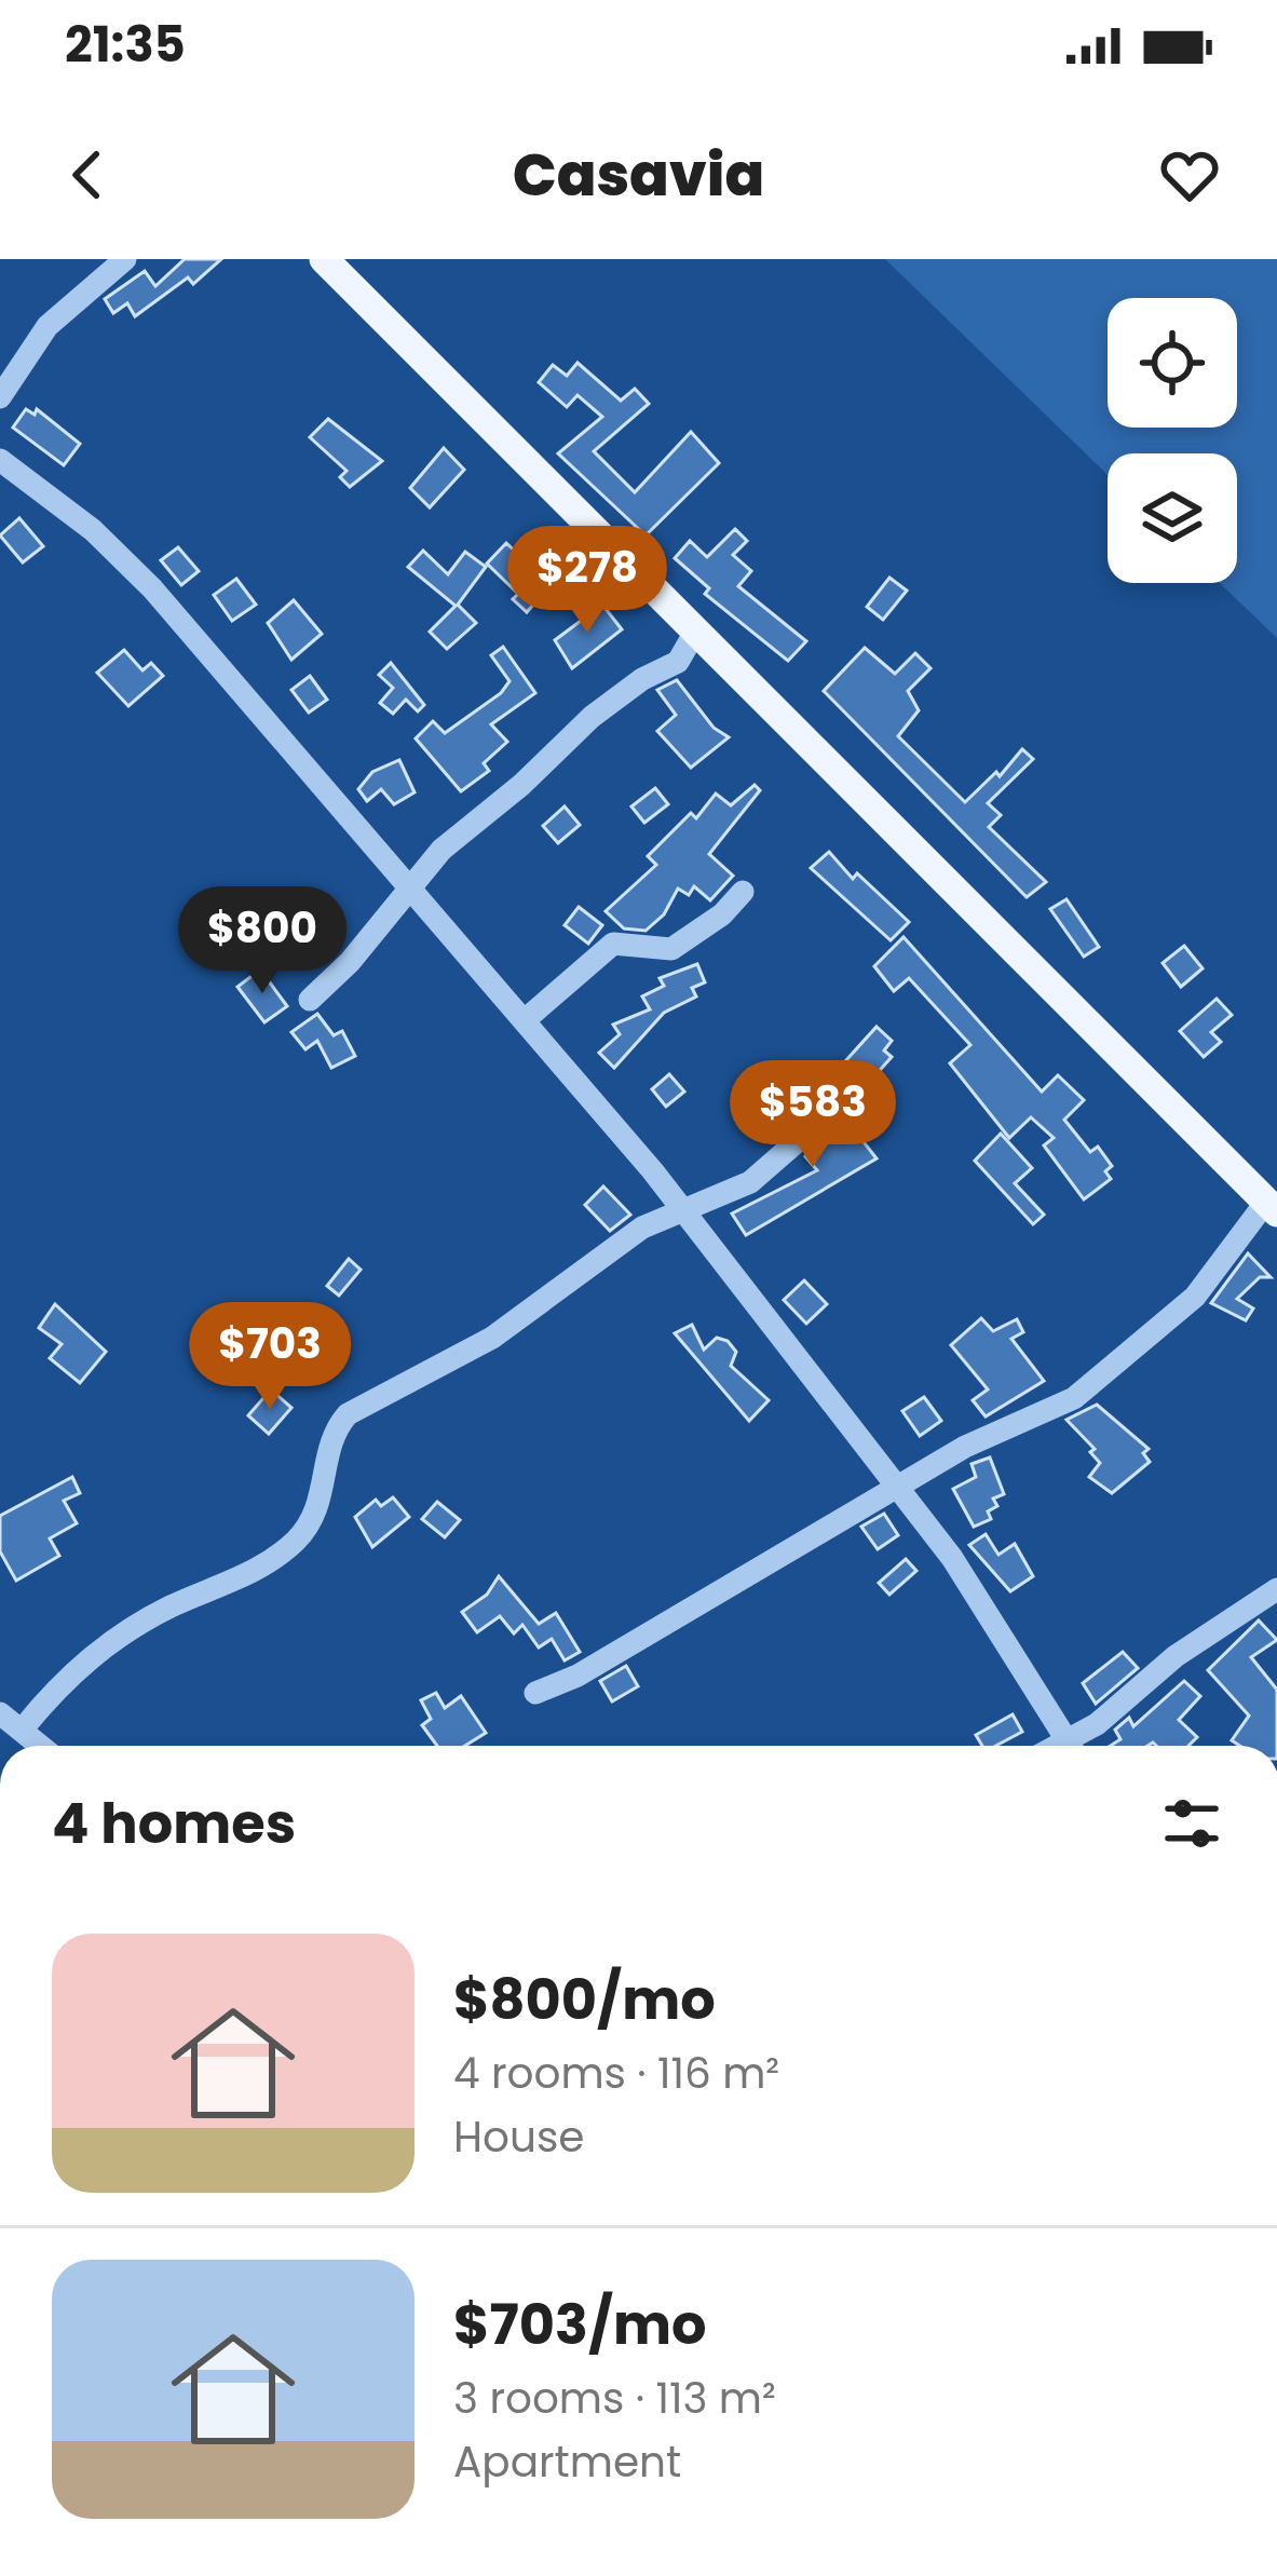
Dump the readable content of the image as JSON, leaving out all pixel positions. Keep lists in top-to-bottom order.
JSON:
{
  "page": {
    "status": "21:35",
    "header": "Casavia",
    "price": [
      "$278",
      "$800",
      "$583",
      "$703"
    ],
    "heading": "4 homes",
    "list": [
      {
        "name": "$800/mo",
        "note": "4 rooms · 116 m² · House"
      },
      {
        "name": "$703/mo",
        "note": "3 rooms · 113 m² · Apartment"
      }
    ]
  }
}
